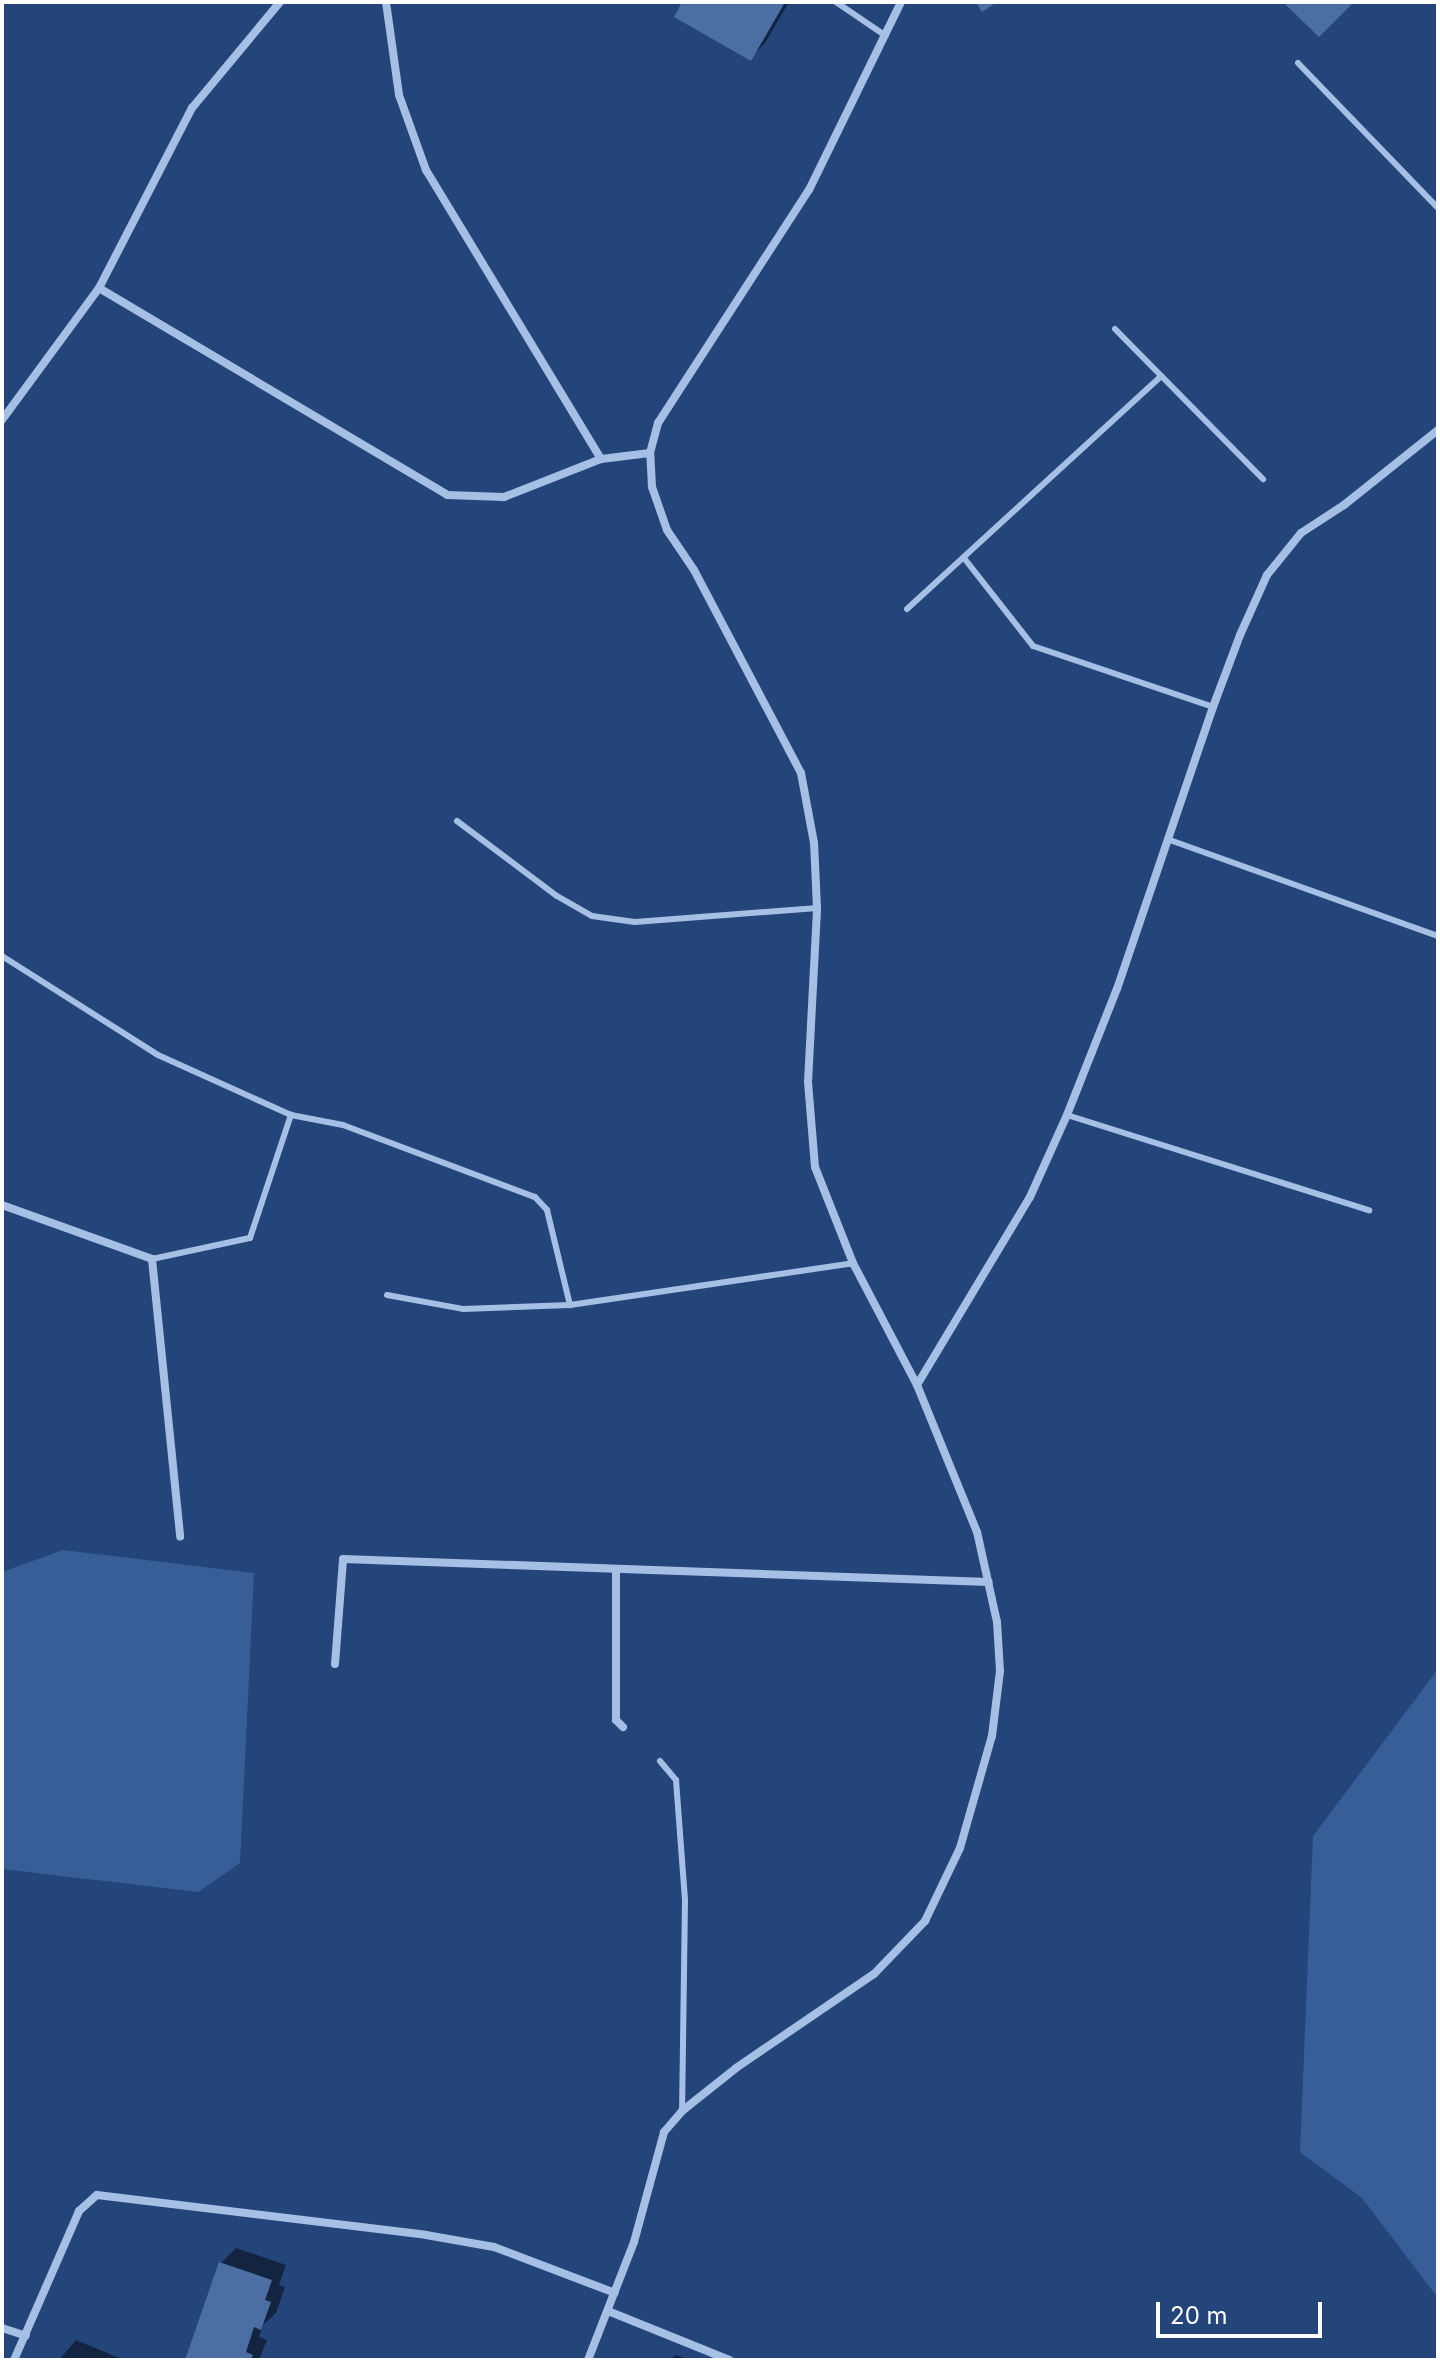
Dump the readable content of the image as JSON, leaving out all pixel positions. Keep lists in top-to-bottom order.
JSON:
{
  "scale_bar": "20 m"
}
